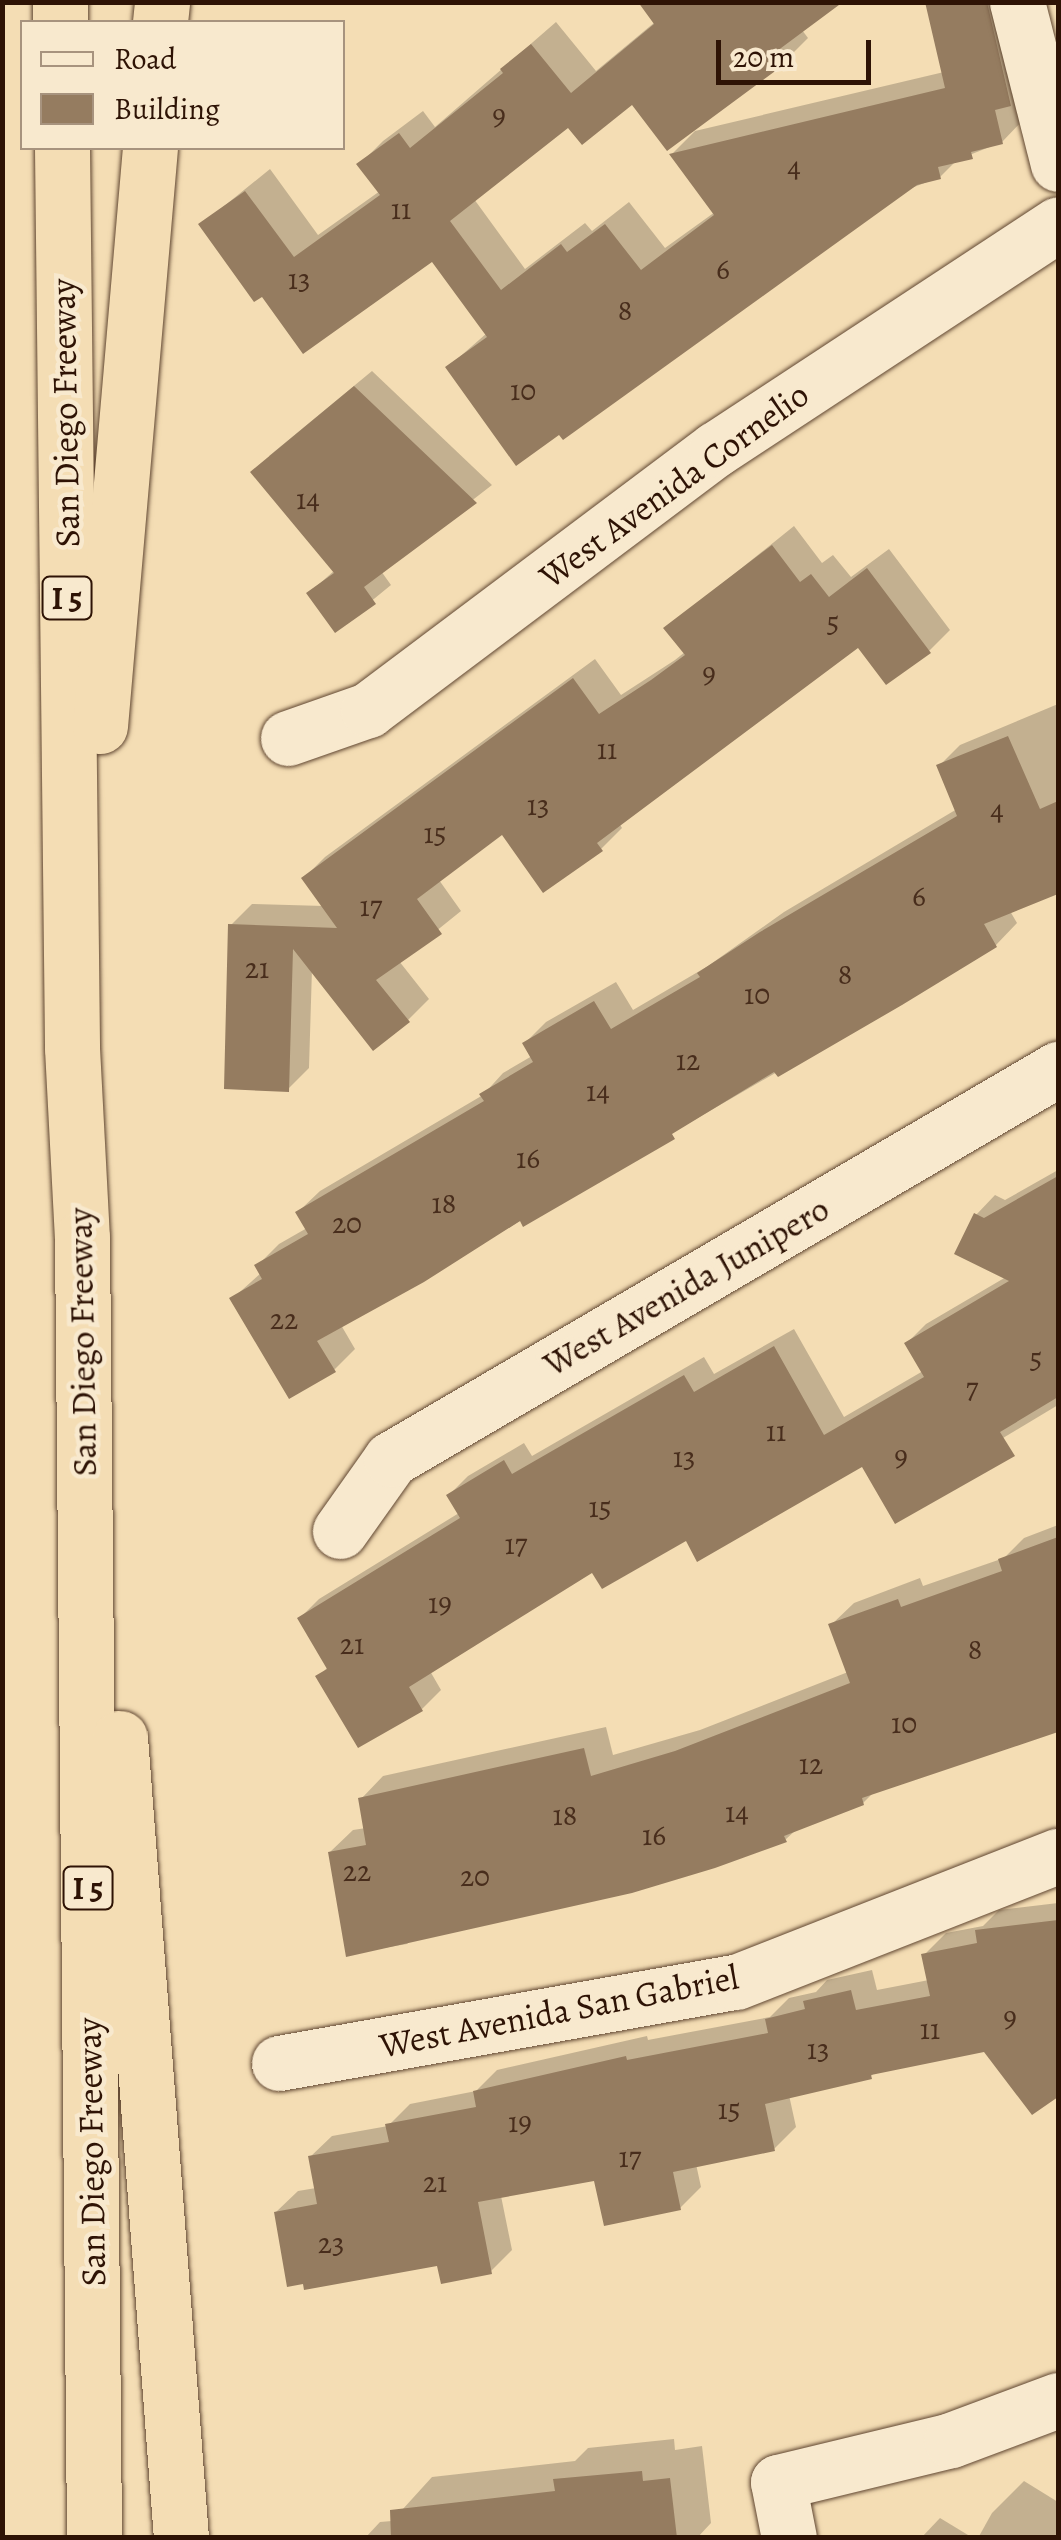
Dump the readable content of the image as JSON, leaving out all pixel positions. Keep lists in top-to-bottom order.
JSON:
{
  "streets": {
    "highway": ["San Diego Freeway", "I 5"],
    "street": ["West Avenida Cornelio", "West Avenida Junipero", "West Avenida San Gabriel"]
  },
  "house_numbers": [
    "9",
    "4",
    "11",
    "6",
    "13",
    "8",
    "10",
    "14",
    "5",
    "9",
    "11",
    "13",
    "4",
    "15",
    "6",
    "17",
    "21",
    "8",
    "10",
    "12",
    "14",
    "16",
    "18",
    "20",
    "22",
    "5",
    "7",
    "11",
    "9",
    "13",
    "15",
    "17",
    "19",
    "21",
    "8",
    "10",
    "12",
    "14",
    "18",
    "16",
    "22",
    "20",
    "9",
    "11",
    "13",
    "15",
    "19",
    "17",
    "21",
    "23"
  ],
  "legend": ["Road", "Building"],
  "scale_bar": "20 m"
}
